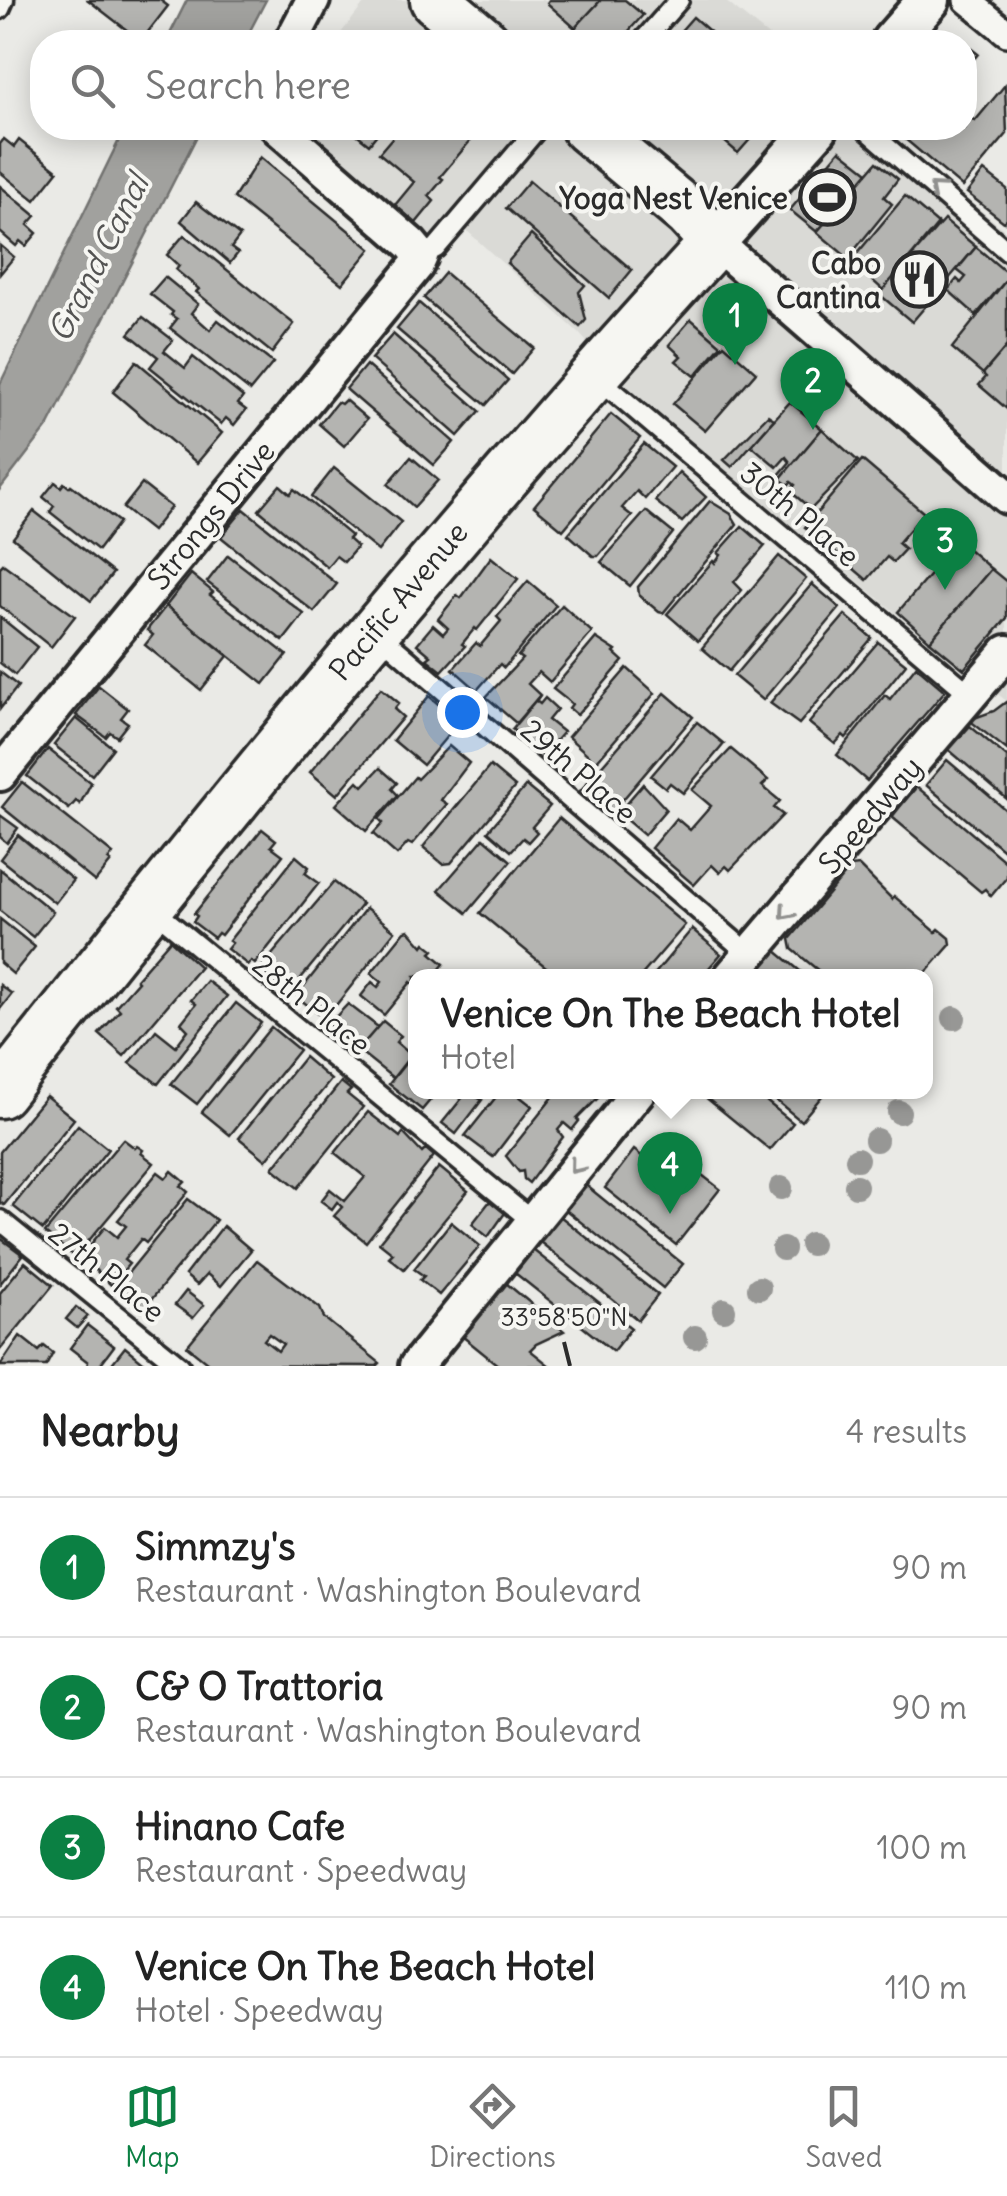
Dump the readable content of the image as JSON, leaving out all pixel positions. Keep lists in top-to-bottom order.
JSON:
{
  "streets": {
    "main road": ["Pacific Avenue"],
    "street": ["Strongs Drive", "Speedway"],
    "lane": [
      "30th Place",
      "29th Place",
      "28th Place",
      "27th Place"
    ]
  },
  "crossings": [
    ["30th Place", "Pacific Avenue"],
    ["30th Place", "Speedway"],
    ["Pacific Avenue", "29th Place"],
    ["Pacific Avenue", "28th Place"],
    ["29th Place", "Speedway"]
  ],
  "one_way": ["Speedway"],
  "water": ["Grand Canal"],
  "places": {
    "sports": ["Yoga Nest Venice"],
    "restaurant": ["Cabo Cantina"]
  },
  "page": {
    "search": "Search here",
    "pins": [
      "1",
      "2",
      "3",
      "4"
    ],
    "popup": ["Venice On The Beach Hotel", "Hotel"],
    "heading": ["Nearby", "4 results"],
    "list": [
      {
        "mark": "1",
        "name": "Simmzy's",
        "note": "Restaurant · Washington Boulevard",
        "value": "90 m"
      },
      {
        "mark": "2",
        "name": "C& O Trattoria",
        "note": "Restaurant · Washington Boulevard",
        "value": "90 m"
      },
      {
        "mark": "3",
        "name": "Hinano Cafe",
        "note": "Restaurant · Speedway",
        "value": "100 m"
      },
      {
        "mark": "4",
        "name": "Venice On The Beach Hotel",
        "note": "Hotel · Speedway",
        "value": "110 m"
      }
    ],
    "nav": ["Map", "Directions", "Saved"]
  },
  "coordinates": ["33°58'50\"N"]
}
